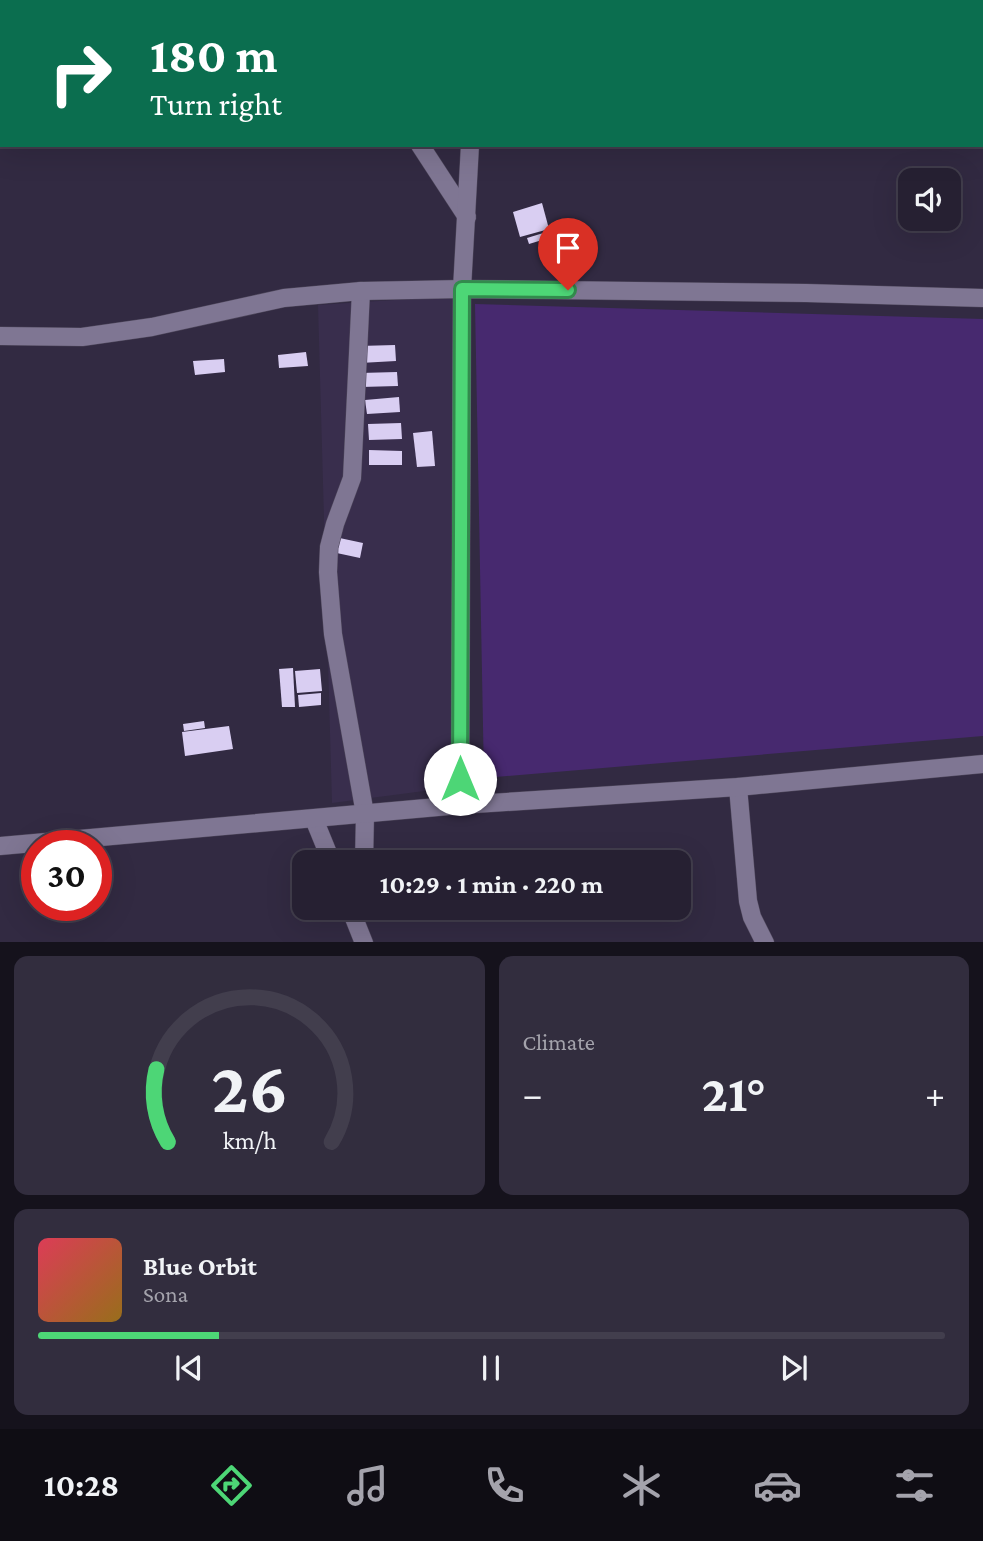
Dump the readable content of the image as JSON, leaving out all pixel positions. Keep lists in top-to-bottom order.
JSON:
{
  "page": {
    "turn": ["180 m", "Turn right"],
    "limit": "30",
    "trip": "10:29 · 1 min · 220 m",
    "tile": "Climate",
    "heat": ["−", "21°", "+"],
    "song": ["Blue Orbit", "Sona"],
    "tabs": "10:28",
    "gauge": ["26", "km/h"]
  }
}
